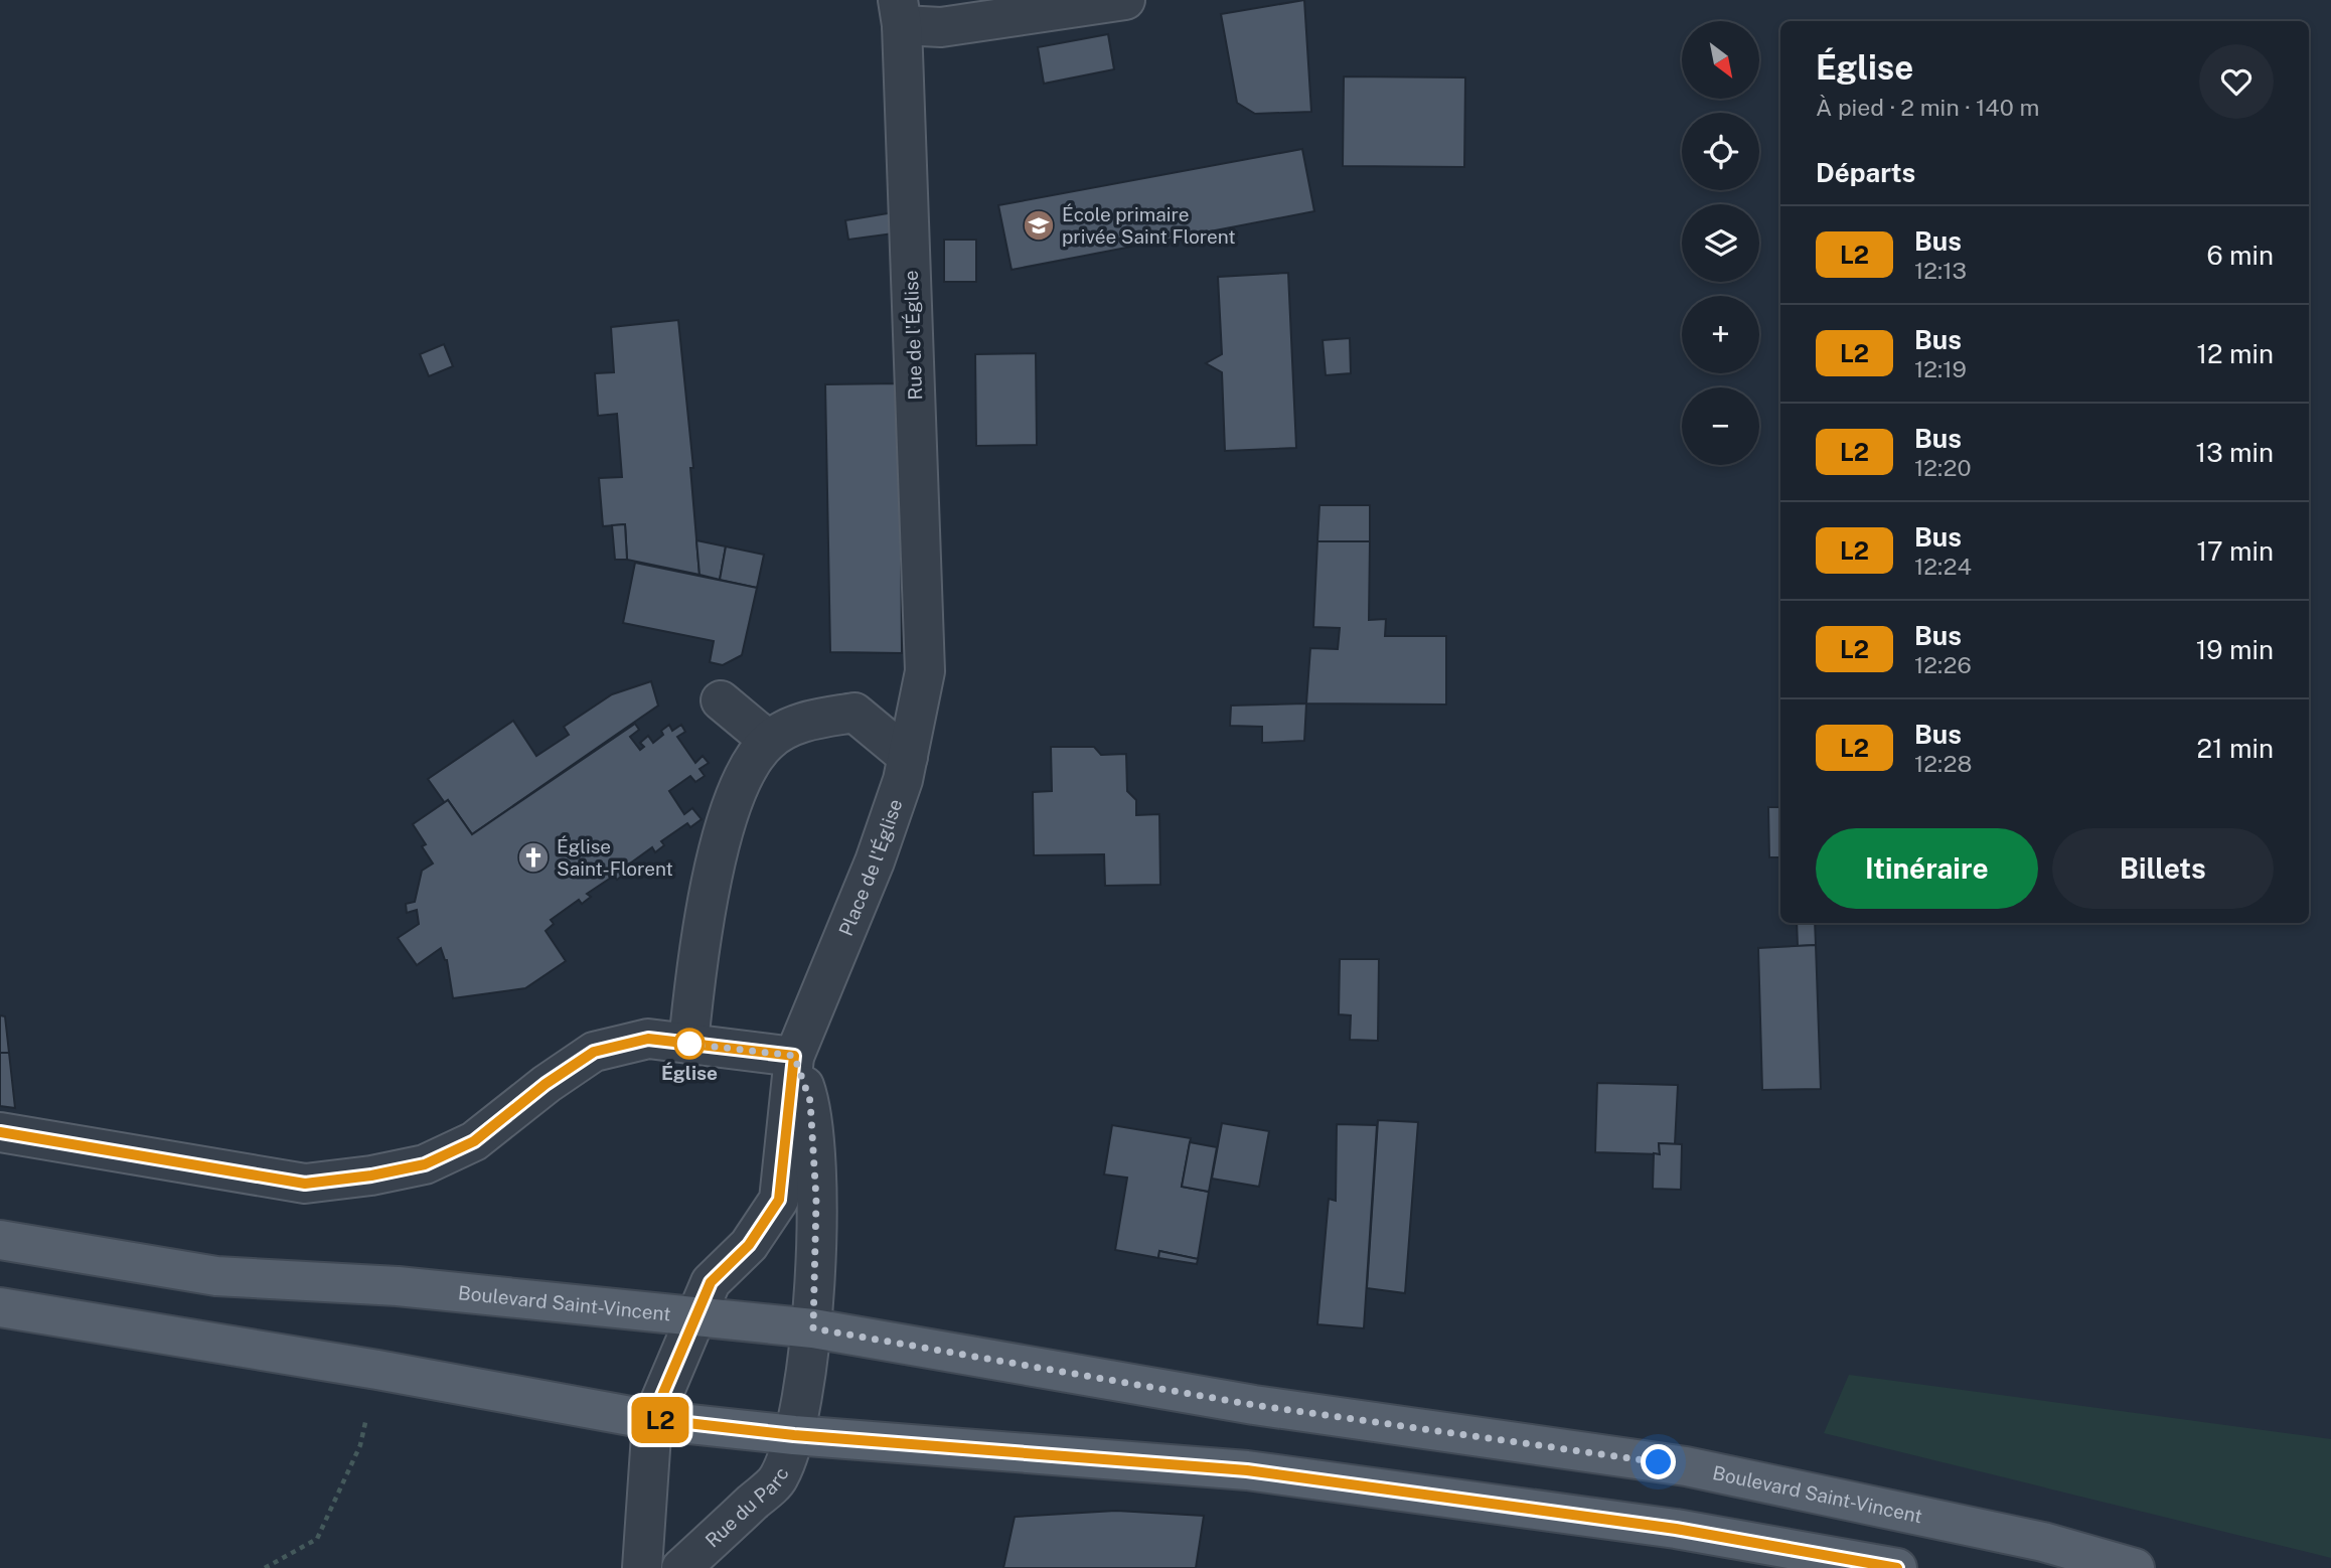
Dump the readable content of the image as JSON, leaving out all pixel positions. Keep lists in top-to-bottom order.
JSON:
{
  "streets": {
    "main road": ["Boulevard Saint-Vincent"],
    "street": ["Rue de l'Église", "Place de l'Église", "Rue du Parc"]
  },
  "crossings": [
    ["Rue de l'Église", "Place de l'Église"],
    ["Place de l'Église", "Boulevard Saint-Vincent"],
    ["Boulevard Saint-Vincent", "Rue du Parc"]
  ],
  "places": {
    "school or university": ["École primaire privée Saint Florent"],
    "church": ["Église Saint-Florent"],
    "other": ["Église"]
  },
  "lines": ["bus line L2"],
  "north": "bottom right",
  "page": {
    "on_map": "L2",
    "map_buttons": ["+", "−"],
    "heading": [
      ["Église", "À pied · 2 min · 140 m"],
      "Départs"
    ],
    "list": [
      {
        "mark": "L2",
        "name": "Bus",
        "note": "12:13",
        "value": "6 min"
      },
      {
        "mark": "L2",
        "name": "Bus",
        "note": "12:19",
        "value": "12 min"
      },
      {
        "mark": "L2",
        "name": "Bus",
        "note": "12:20",
        "value": "13 min"
      },
      {
        "mark": "L2",
        "name": "Bus",
        "note": "12:24",
        "value": "17 min"
      },
      {
        "mark": "L2",
        "name": "Bus",
        "note": "12:26",
        "value": "19 min"
      },
      {
        "mark": "L2",
        "name": "Bus",
        "note": "12:28",
        "value": "21 min"
      }
    ],
    "buttons": ["Itinéraire", "Billets"]
  }
}
